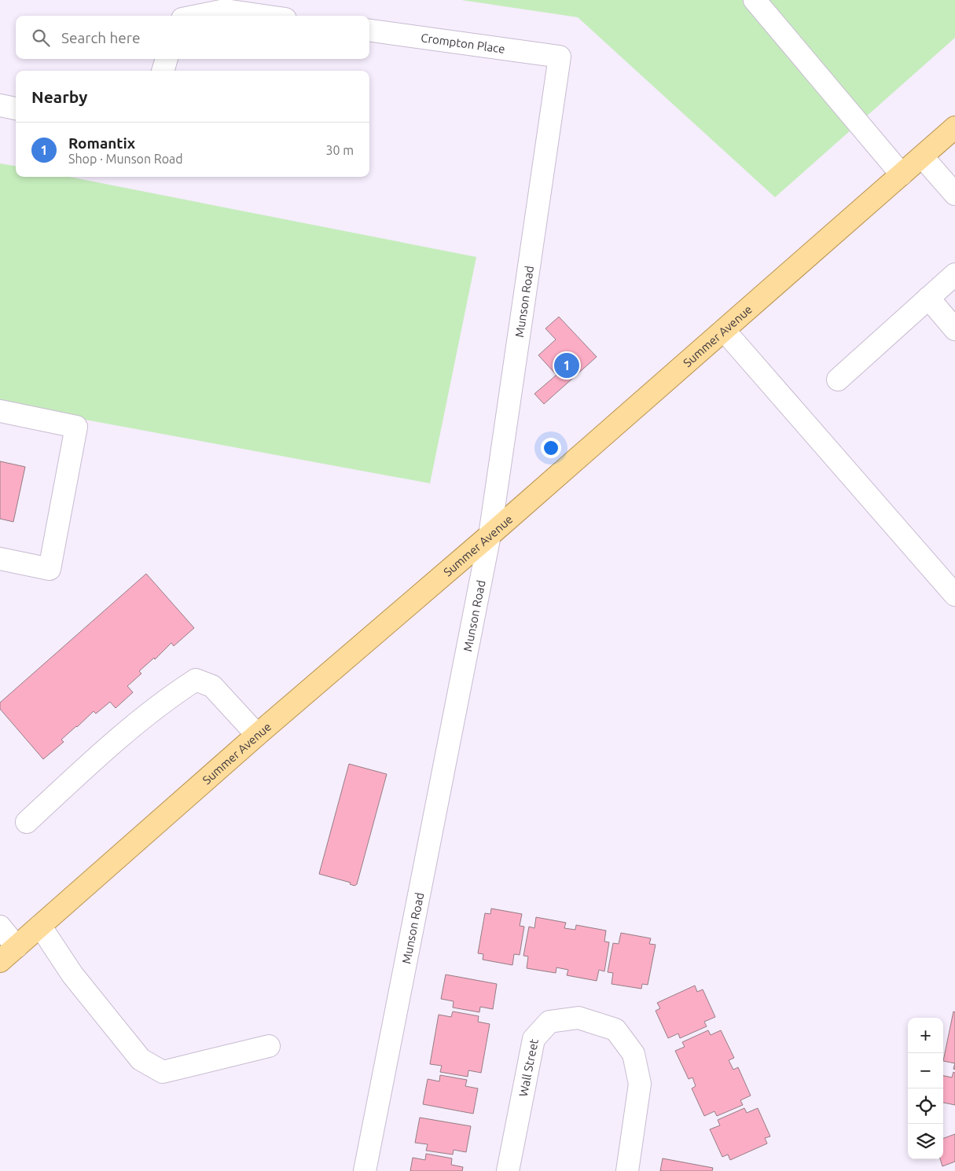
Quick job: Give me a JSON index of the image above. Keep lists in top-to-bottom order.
{
  "streets": {
    "main road": ["Summer Avenue"],
    "street": ["Crompton Place", "Munson Road", "Wall Street"]
  },
  "crossings": [
    ["Crompton Place", "Munson Road"],
    ["Munson Road", "Summer Avenue"]
  ],
  "page": {
    "search": "Search here",
    "heading": "Nearby",
    "list": [
      {
        "mark": "1",
        "name": "Romantix",
        "note": "Shop · Munson Road",
        "value": "30 m"
      }
    ],
    "pins": "1",
    "map_buttons": ["+", "−"]
  }
}
